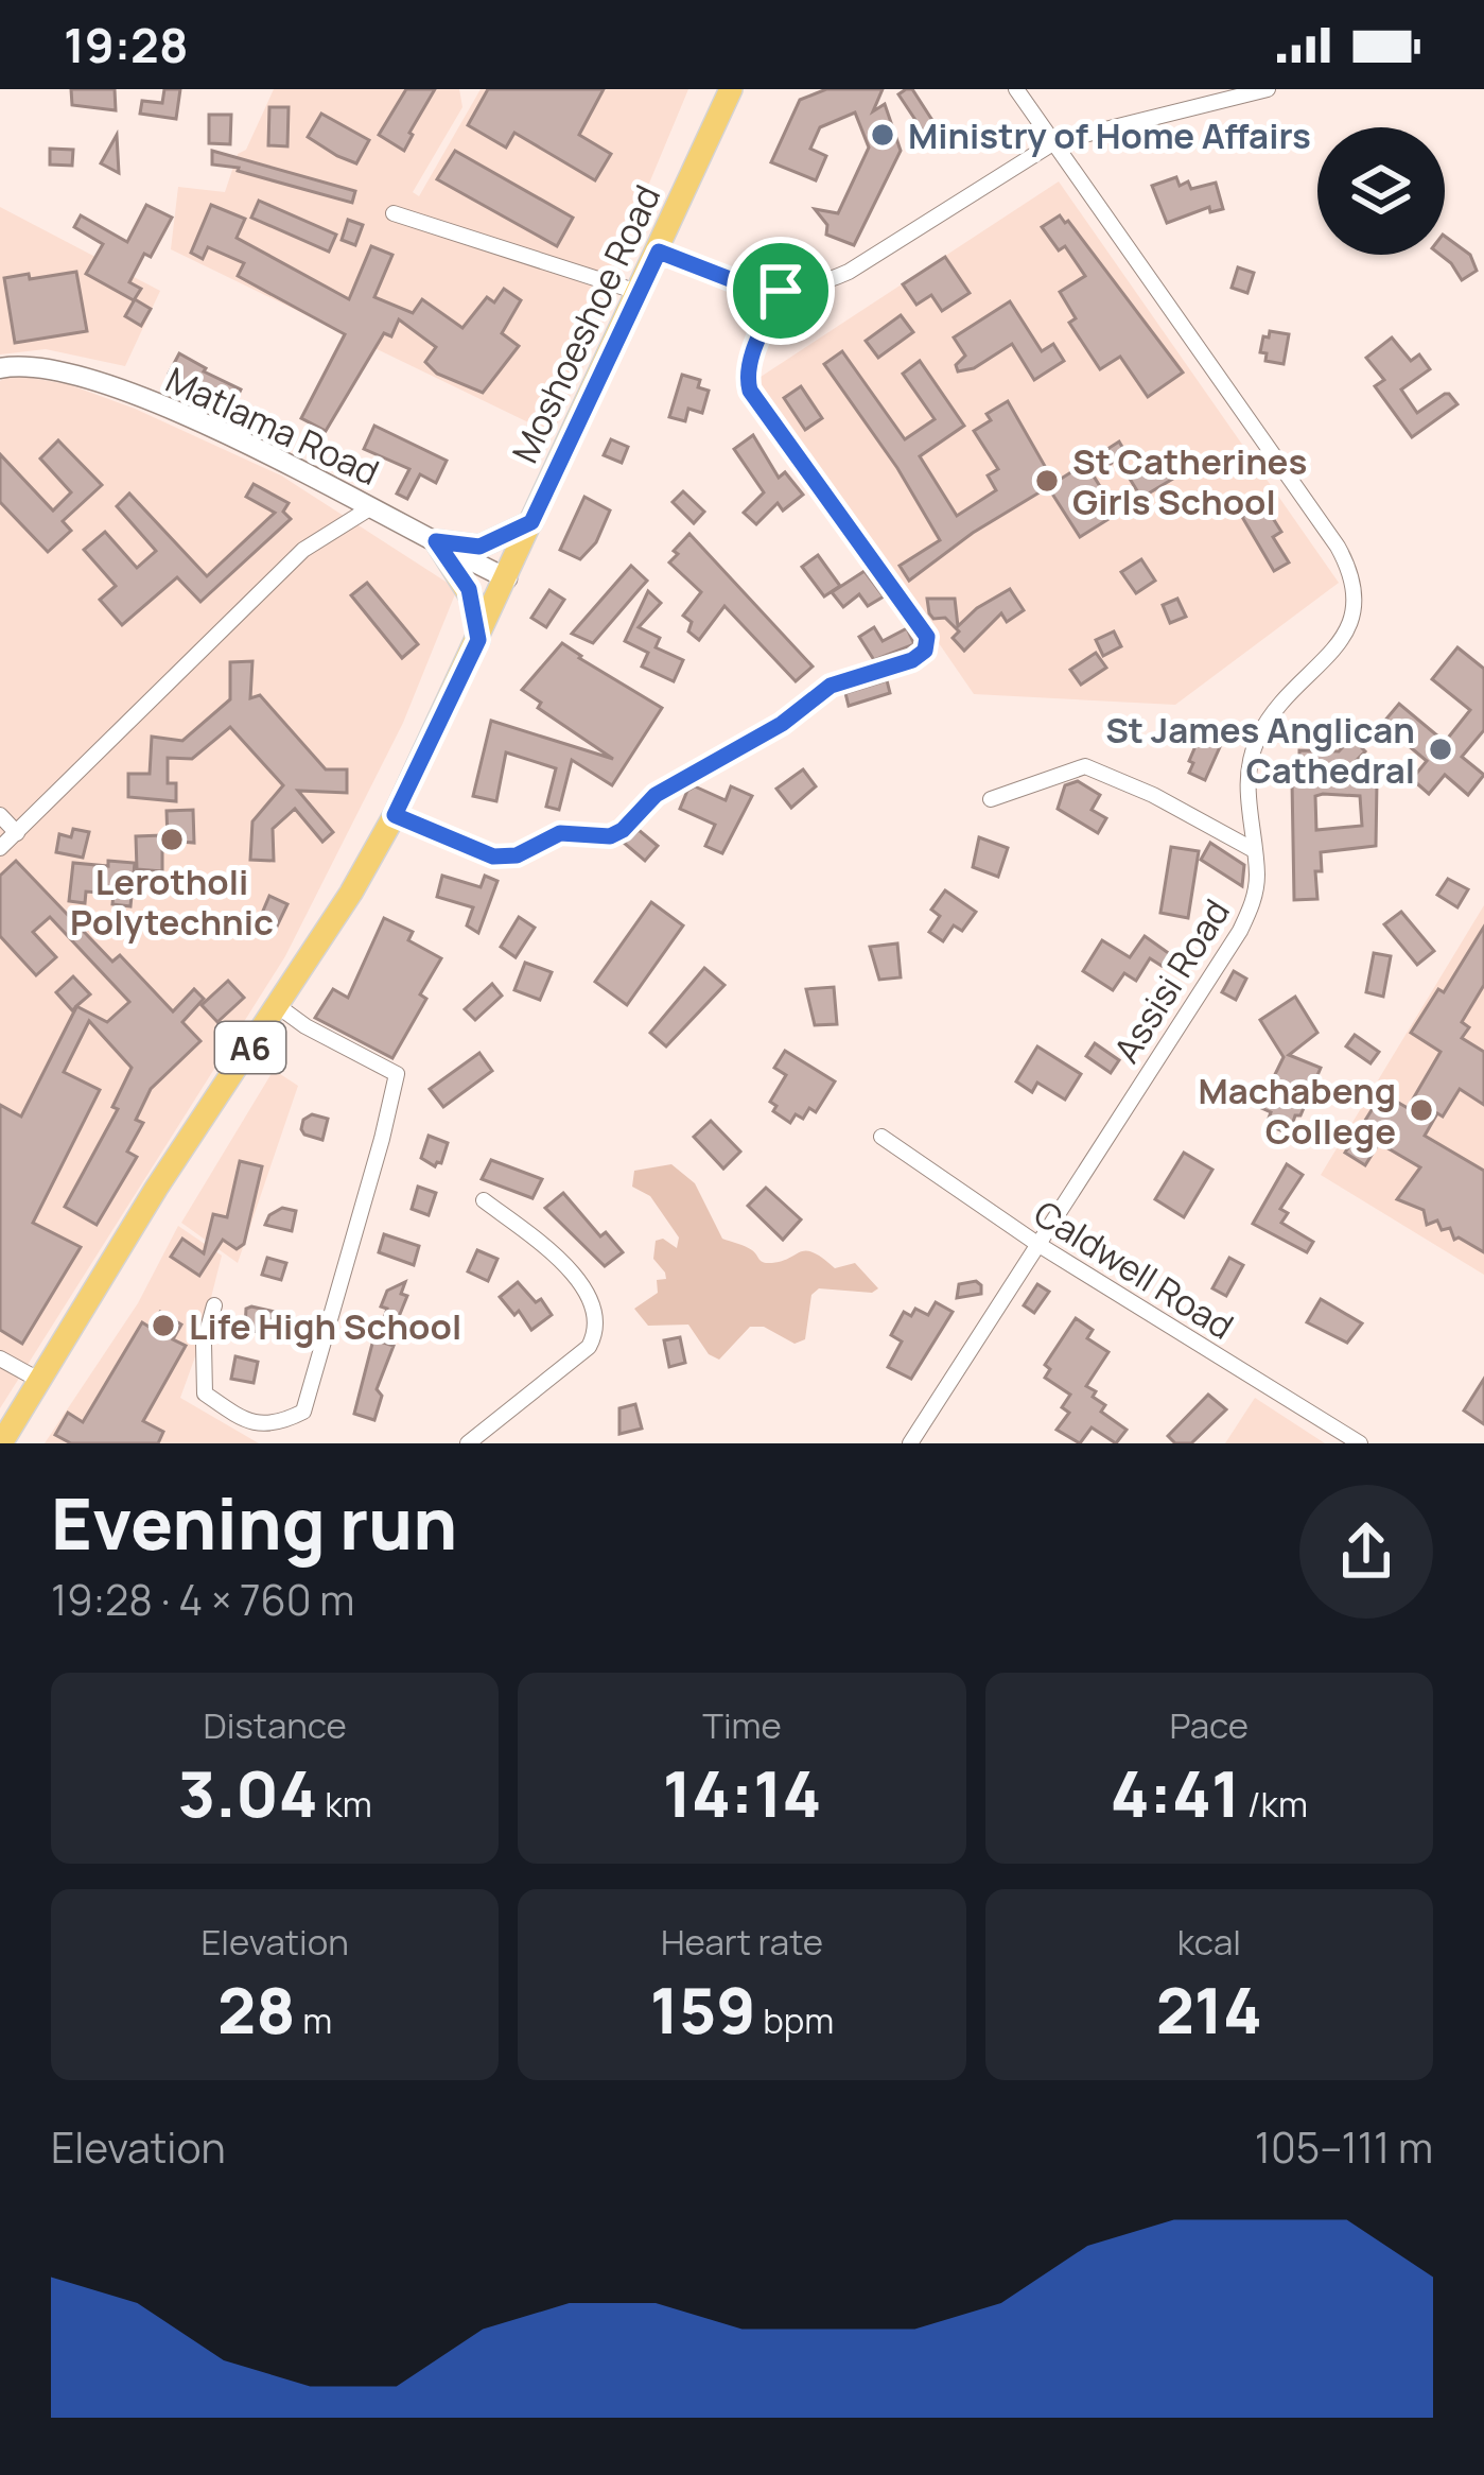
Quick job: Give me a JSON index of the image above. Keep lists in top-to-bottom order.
{
  "streets": {
    "main road": ["Moshoeshoe Road", "A6"],
    "street": ["Matlama Road", "Assisi Road", "Caldwell Road"]
  },
  "crossings": [
    ["Moshoeshoe Road", "Matlama Road"],
    ["Assisi Road", "Caldwell Road"]
  ],
  "places": [
    "Ministry of Home Affairs",
    "St Catherines Girls School",
    "St James Anglican Cathedral",
    "Lerotholi Polytechnic",
    "Machabeng College",
    "Life High School"
  ],
  "page": {
    "status": "19:28",
    "heading": ["Evening run", "19:28 · 4 × 760 m"],
    "stats": [
      ["Distance", "3.04 km"],
      ["Time", "14:14"],
      ["Pace", "4:41 /km"],
      ["Elevation", "28 m"],
      ["Heart rate", "159 bpm"],
      ["kcal", "214"]
    ],
    "chart": ["Elevation", "105–111 m"]
  }
}
